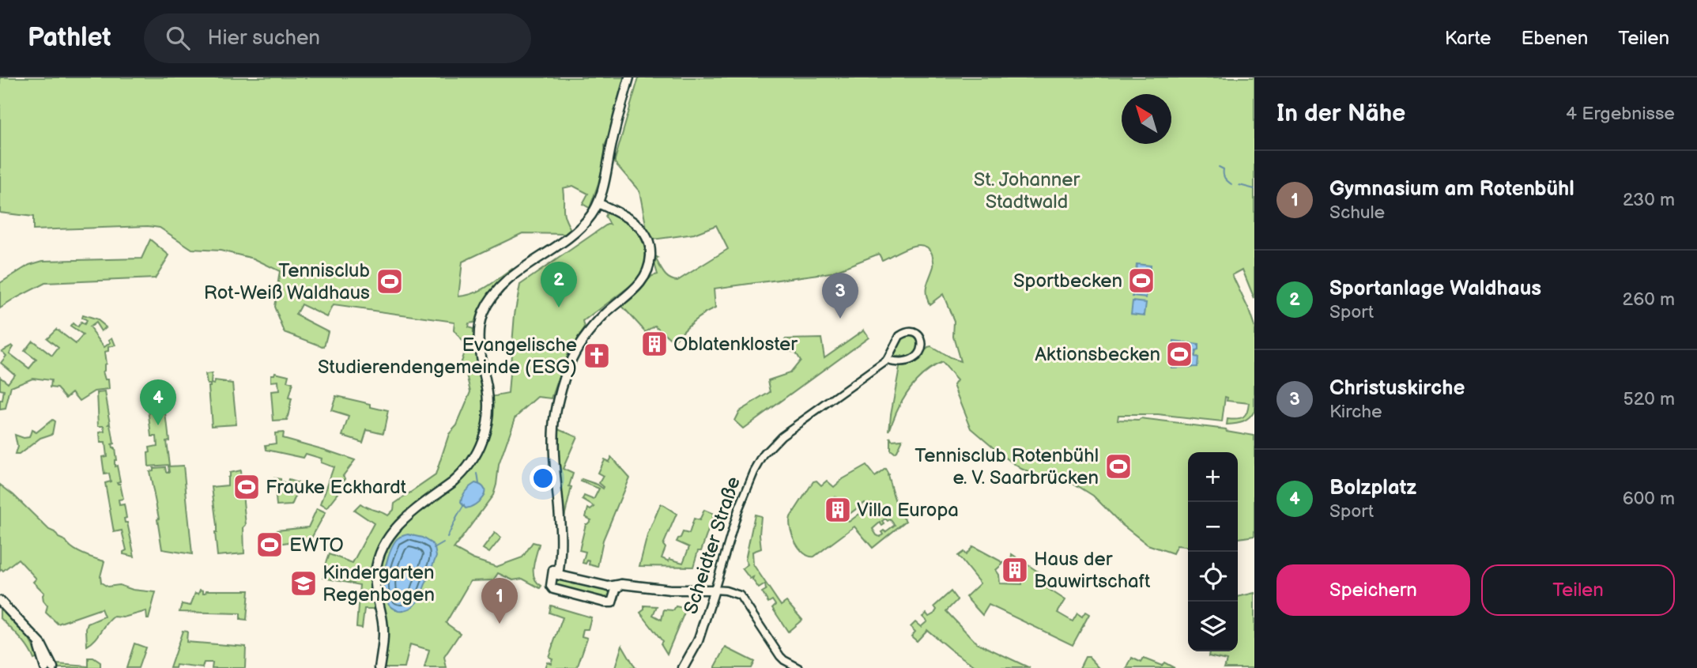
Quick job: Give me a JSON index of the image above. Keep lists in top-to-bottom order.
{
  "streets": {
    "main road": ["Scheidter Straße"]
  },
  "parks": ["St. Johanner Stadtwald"],
  "places": {
    "sports": [
      "Sportbecken",
      "Tennisclub Rot-Weiß Waldhaus",
      "Aktionsbecken",
      "Tennisclub Rotenbühl e. V. Saarbrücken",
      "Frauke Eckhardt",
      "EWTO"
    ],
    "building": ["Oblatenkloster", "Villa Europa", "Haus der Bauwirtschaft"],
    "church": ["Evangelische Studierendengemeinde (ESG)"],
    "school or university": ["Kindergarten Regenbogen"]
  },
  "north": "top left",
  "page": {
    "header": "Pathlet",
    "search": "Hier suchen",
    "nav": ["Karte", "Ebenen", "Teilen"],
    "heading": ["In der Nähe", "4 Ergebnisse"],
    "list": [
      {
        "mark": "1",
        "name": "Gymnasium am Rotenbühl",
        "note": "Schule",
        "value": "230 m"
      },
      {
        "mark": "2",
        "name": "Sportanlage Waldhaus",
        "note": "Sport",
        "value": "260 m"
      },
      {
        "mark": "3",
        "name": "Christuskirche",
        "note": "Kirche",
        "value": "520 m"
      },
      {
        "mark": "4",
        "name": "Bolzplatz",
        "note": "Sport",
        "value": "600 m"
      }
    ],
    "pins": [
      "2",
      "3",
      "4",
      "1"
    ],
    "map_buttons": ["+", "−"],
    "buttons": ["Speichern", "Teilen"]
  }
}
